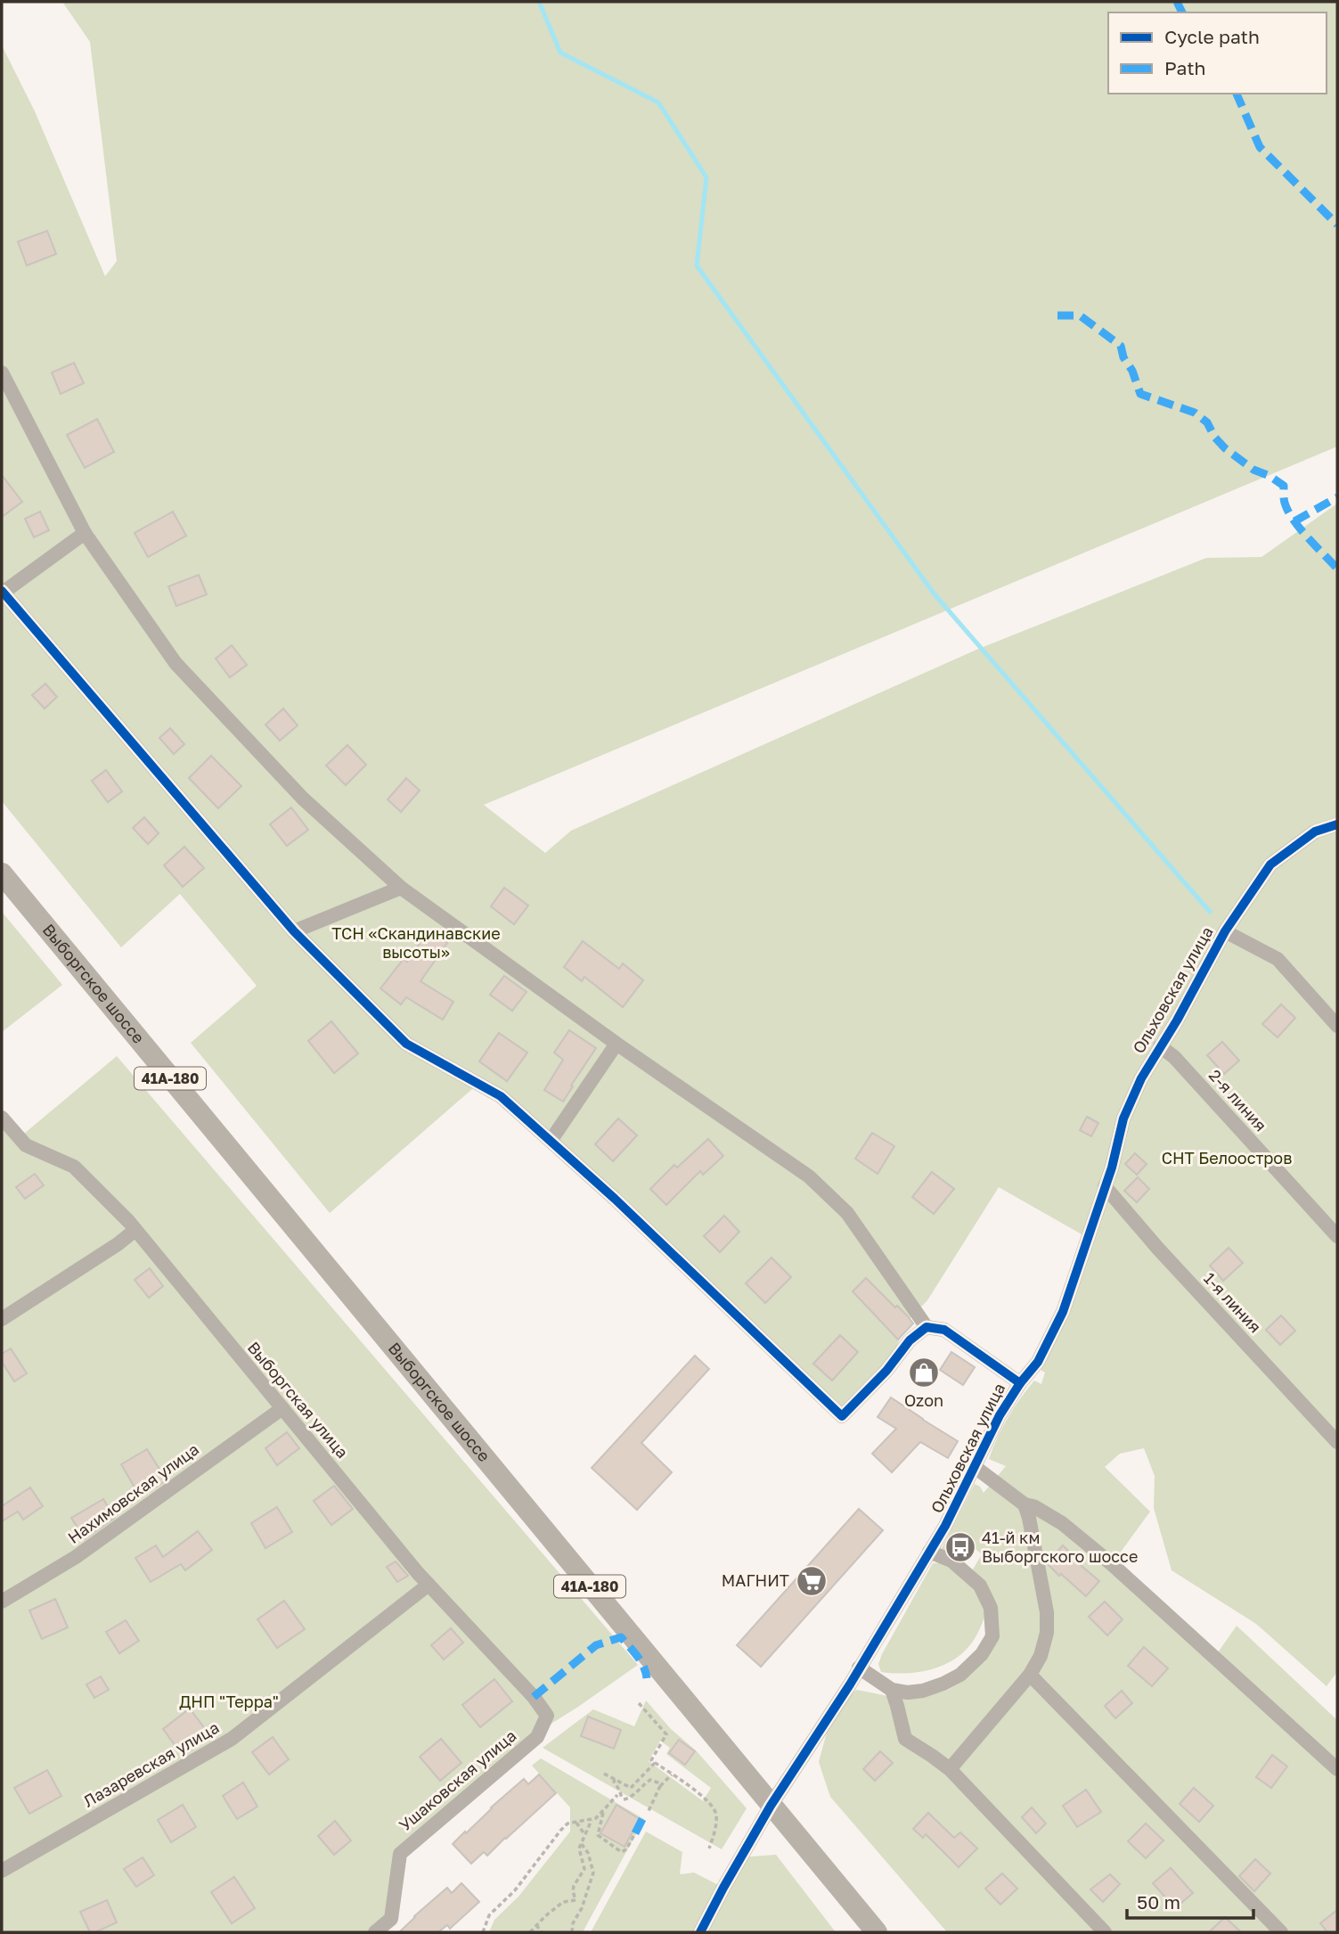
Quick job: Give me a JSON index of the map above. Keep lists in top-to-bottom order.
{
  "streets": {
    "main road": ["Выборгское шоссе", "41А-180"],
    "street": [
      "Ольховская улица",
      "2-я линия",
      "1-я линия",
      "Выборгская улица",
      "Нахимовская улица",
      "Лазаревская улица",
      "Ушаковская улица"
    ]
  },
  "crossings": [
    ["Выборгское шоссе", "Ольховская улица"],
    ["Ольховская улица", "2-я линия"],
    ["Ольховская улица", "1-я линия"],
    ["Выборгская улица", "Нахимовская улица"],
    ["Выборгская улица", "Лазаревская улица"],
    ["Выборгская улица", "Ушаковская улица"]
  ],
  "parks": ["ТСН «Скандинавские высоты»", "СНТ Белоостров", "ДНП \"Терра\""],
  "places": {
    "shop": ["Ozon"],
    "bus stop": ["41-й км Выборгского шоссе"],
    "supermarket": ["МАГНИТ"]
  },
  "legend": ["Cycle path", "Path"],
  "scale_bar": "50 m"
}
